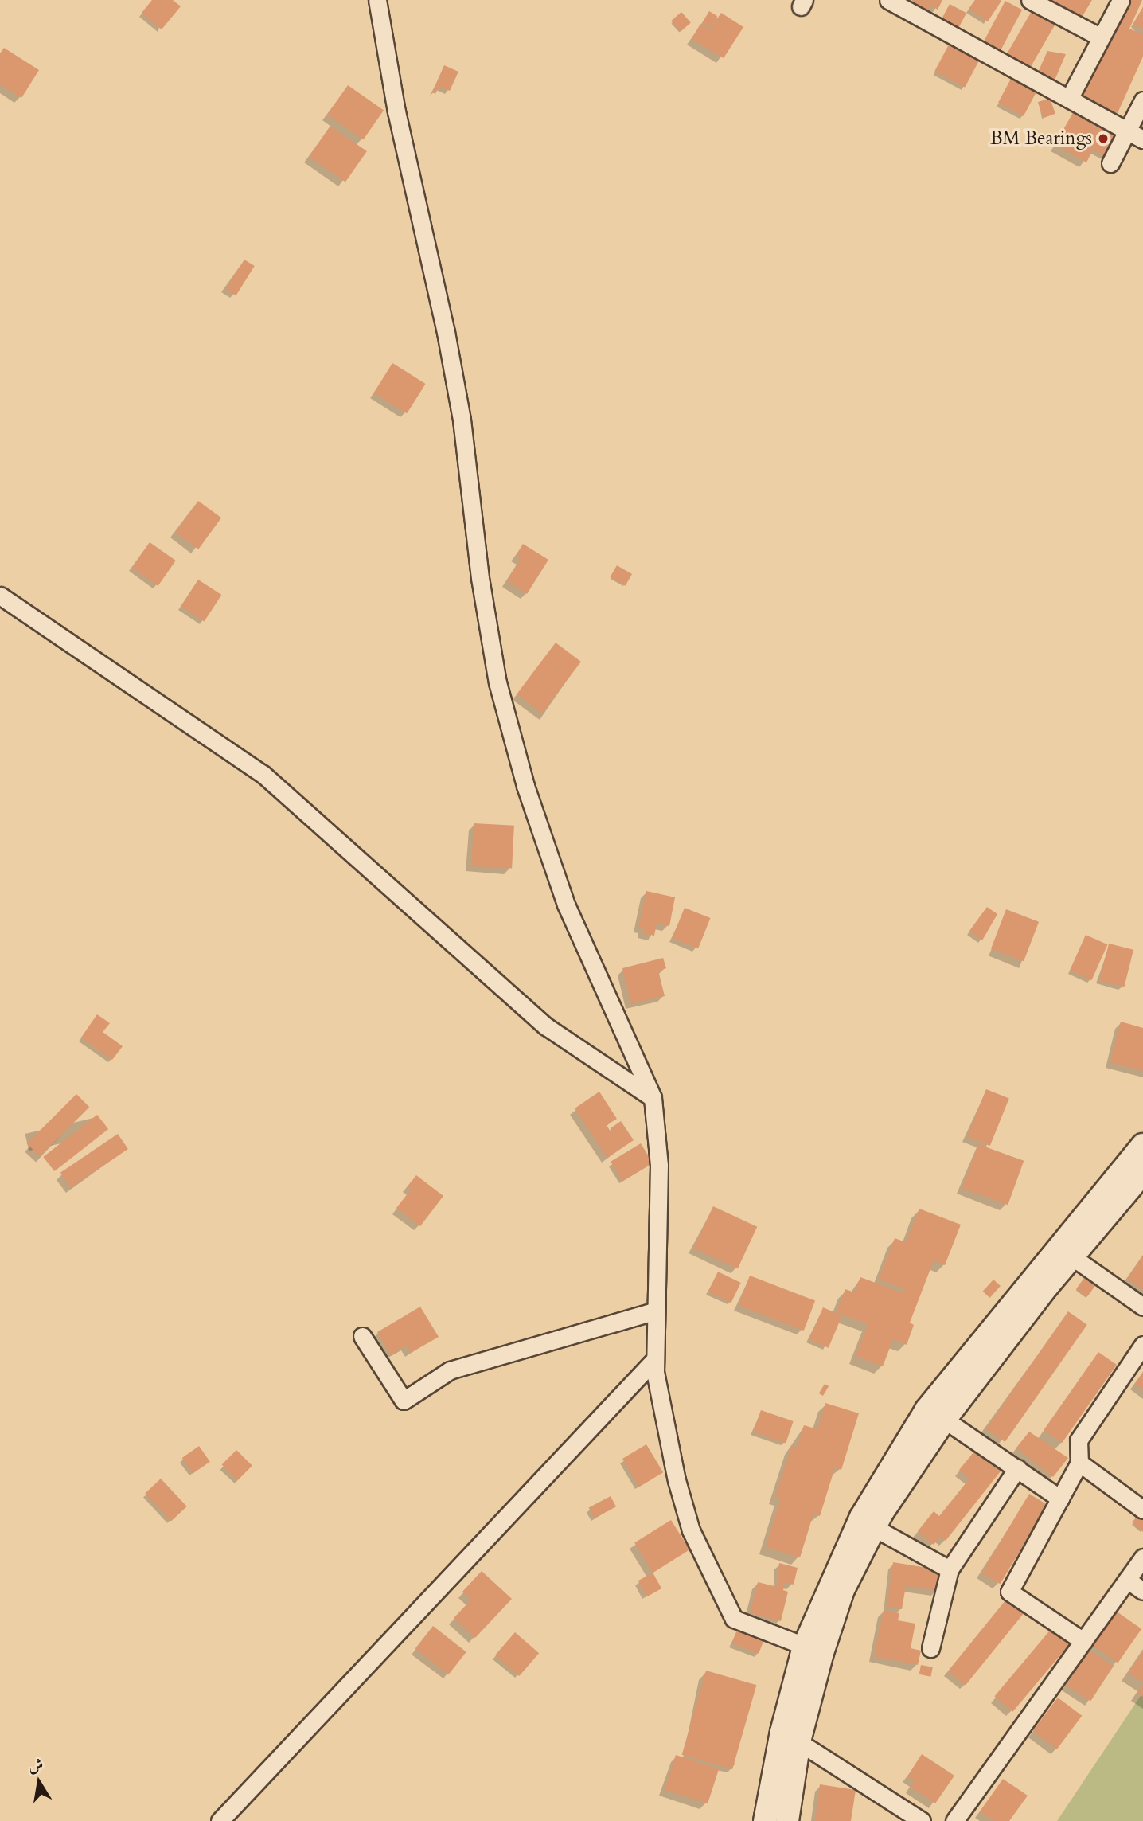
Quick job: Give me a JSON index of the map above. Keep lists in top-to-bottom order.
{
  "places": ["BM Bearings"],
  "north": "top"
}
